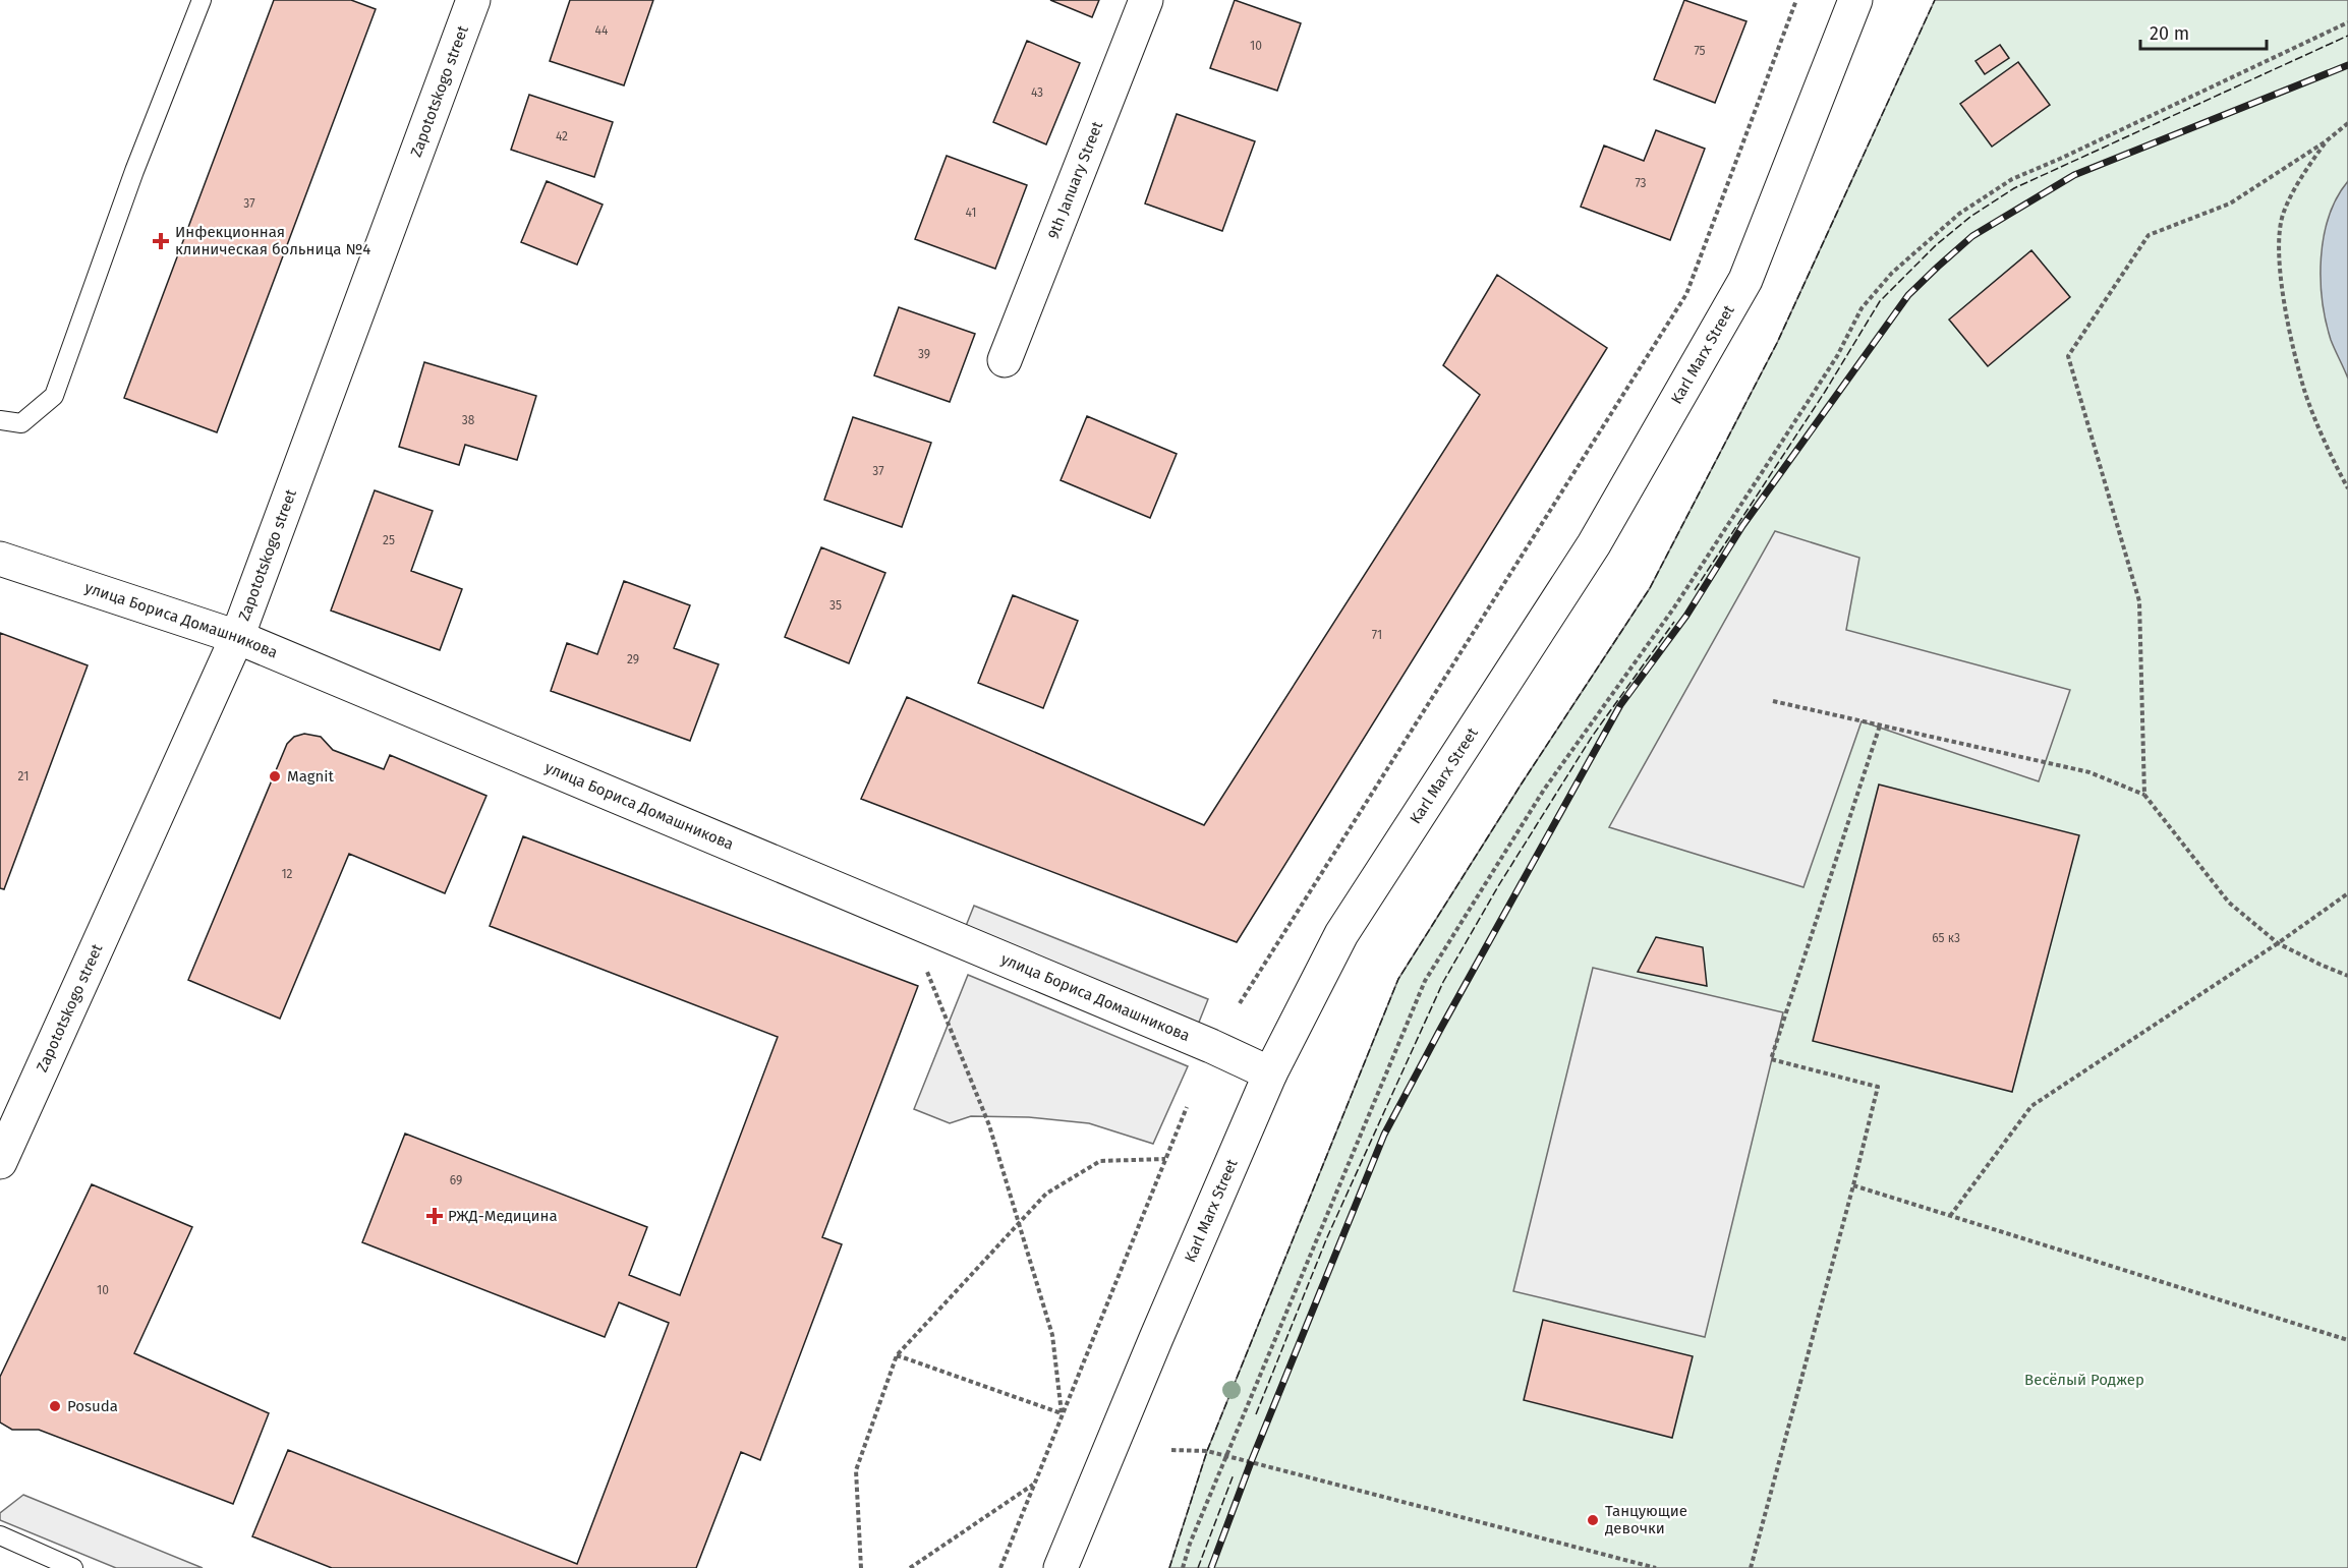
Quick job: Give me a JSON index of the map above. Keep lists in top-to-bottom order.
{
  "streets": {
    "street": [
      "Zapototskogo street",
      "9th January Street",
      "Karl Marx Street",
      "улица Бориса Домашникова"
    ]
  },
  "crossings": [
    ["Zapototskogo street", "улица Бориса Домашникова"],
    ["Karl Marx Street", "улица Бориса Домашникова"]
  ],
  "parks": ["Весёлый Роджер"],
  "places": {
    "health": ["Инфекционная клиническая больница №4", "РЖД-Медицина"],
    "other": ["Magnit", "Posuda", "Танцующие девочки"]
  },
  "house_numbers": [
    "44",
    "10",
    "75",
    "43",
    "42",
    "73",
    "37",
    "41",
    "39",
    "38",
    "37",
    "25",
    "35",
    "71",
    "29",
    "21",
    "12",
    "65 к3",
    "69",
    "10"
  ],
  "scale_bar": "20 m"
}
